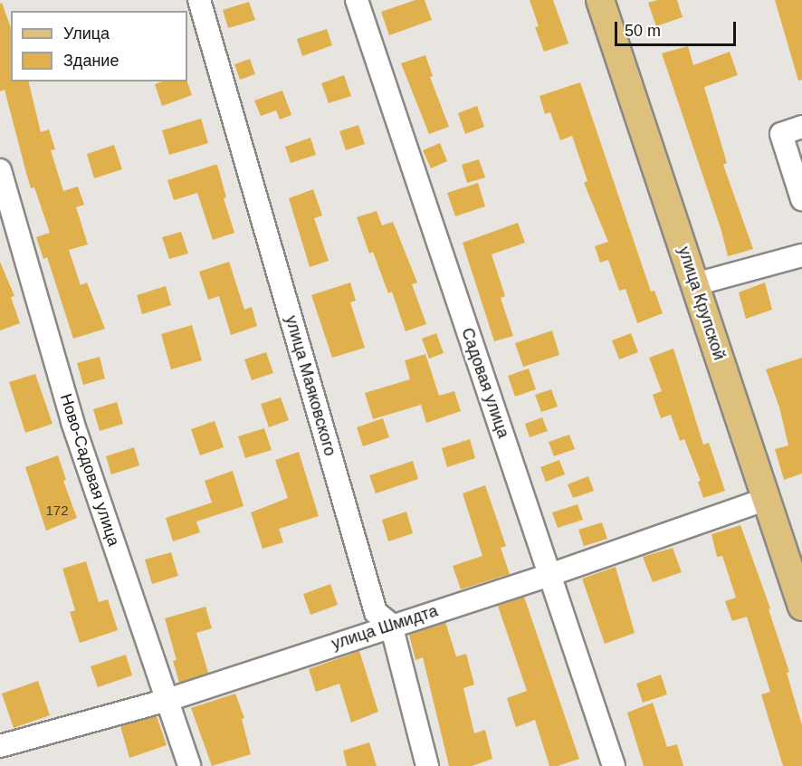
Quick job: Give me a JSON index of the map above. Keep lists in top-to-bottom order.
{
  "streets": {
    "main road": ["улица Крупской"],
    "street": [
      "Садовая улица",
      "улица Маяковского",
      "Ново-Садовая улица",
      "улица Шмидта"
    ]
  },
  "crossings": [
    ["улица Крупской", "улица Шмидта"],
    ["Садовая улица", "улица Шмидта"],
    ["улица Маяковского", "улица Шмидта"],
    ["Ново-Садовая улица", "улица Шмидта"]
  ],
  "house_numbers": ["172"],
  "legend": ["Улица", "Здание"],
  "scale_bar": "50 m"
}
